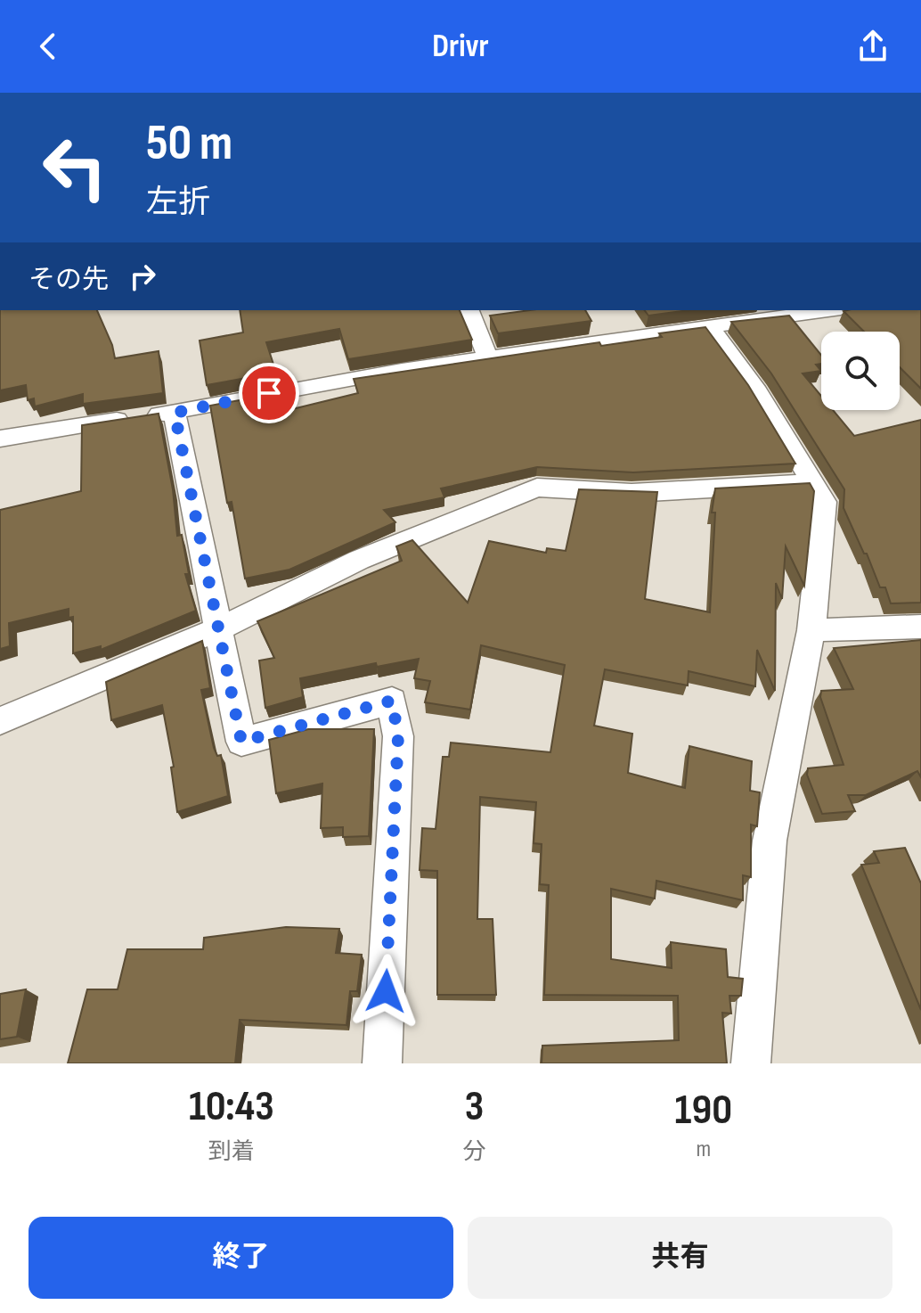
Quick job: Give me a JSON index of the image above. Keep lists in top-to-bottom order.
{
  "page": {
    "header": "Drivr",
    "turn": ["50 m", "左折"],
    "then": "その先",
    "eta": [
      "10:43",
      "到着",
      "3",
      "分",
      "190",
      "m"
    ],
    "buttons": ["終了", "共有"]
  }
}
